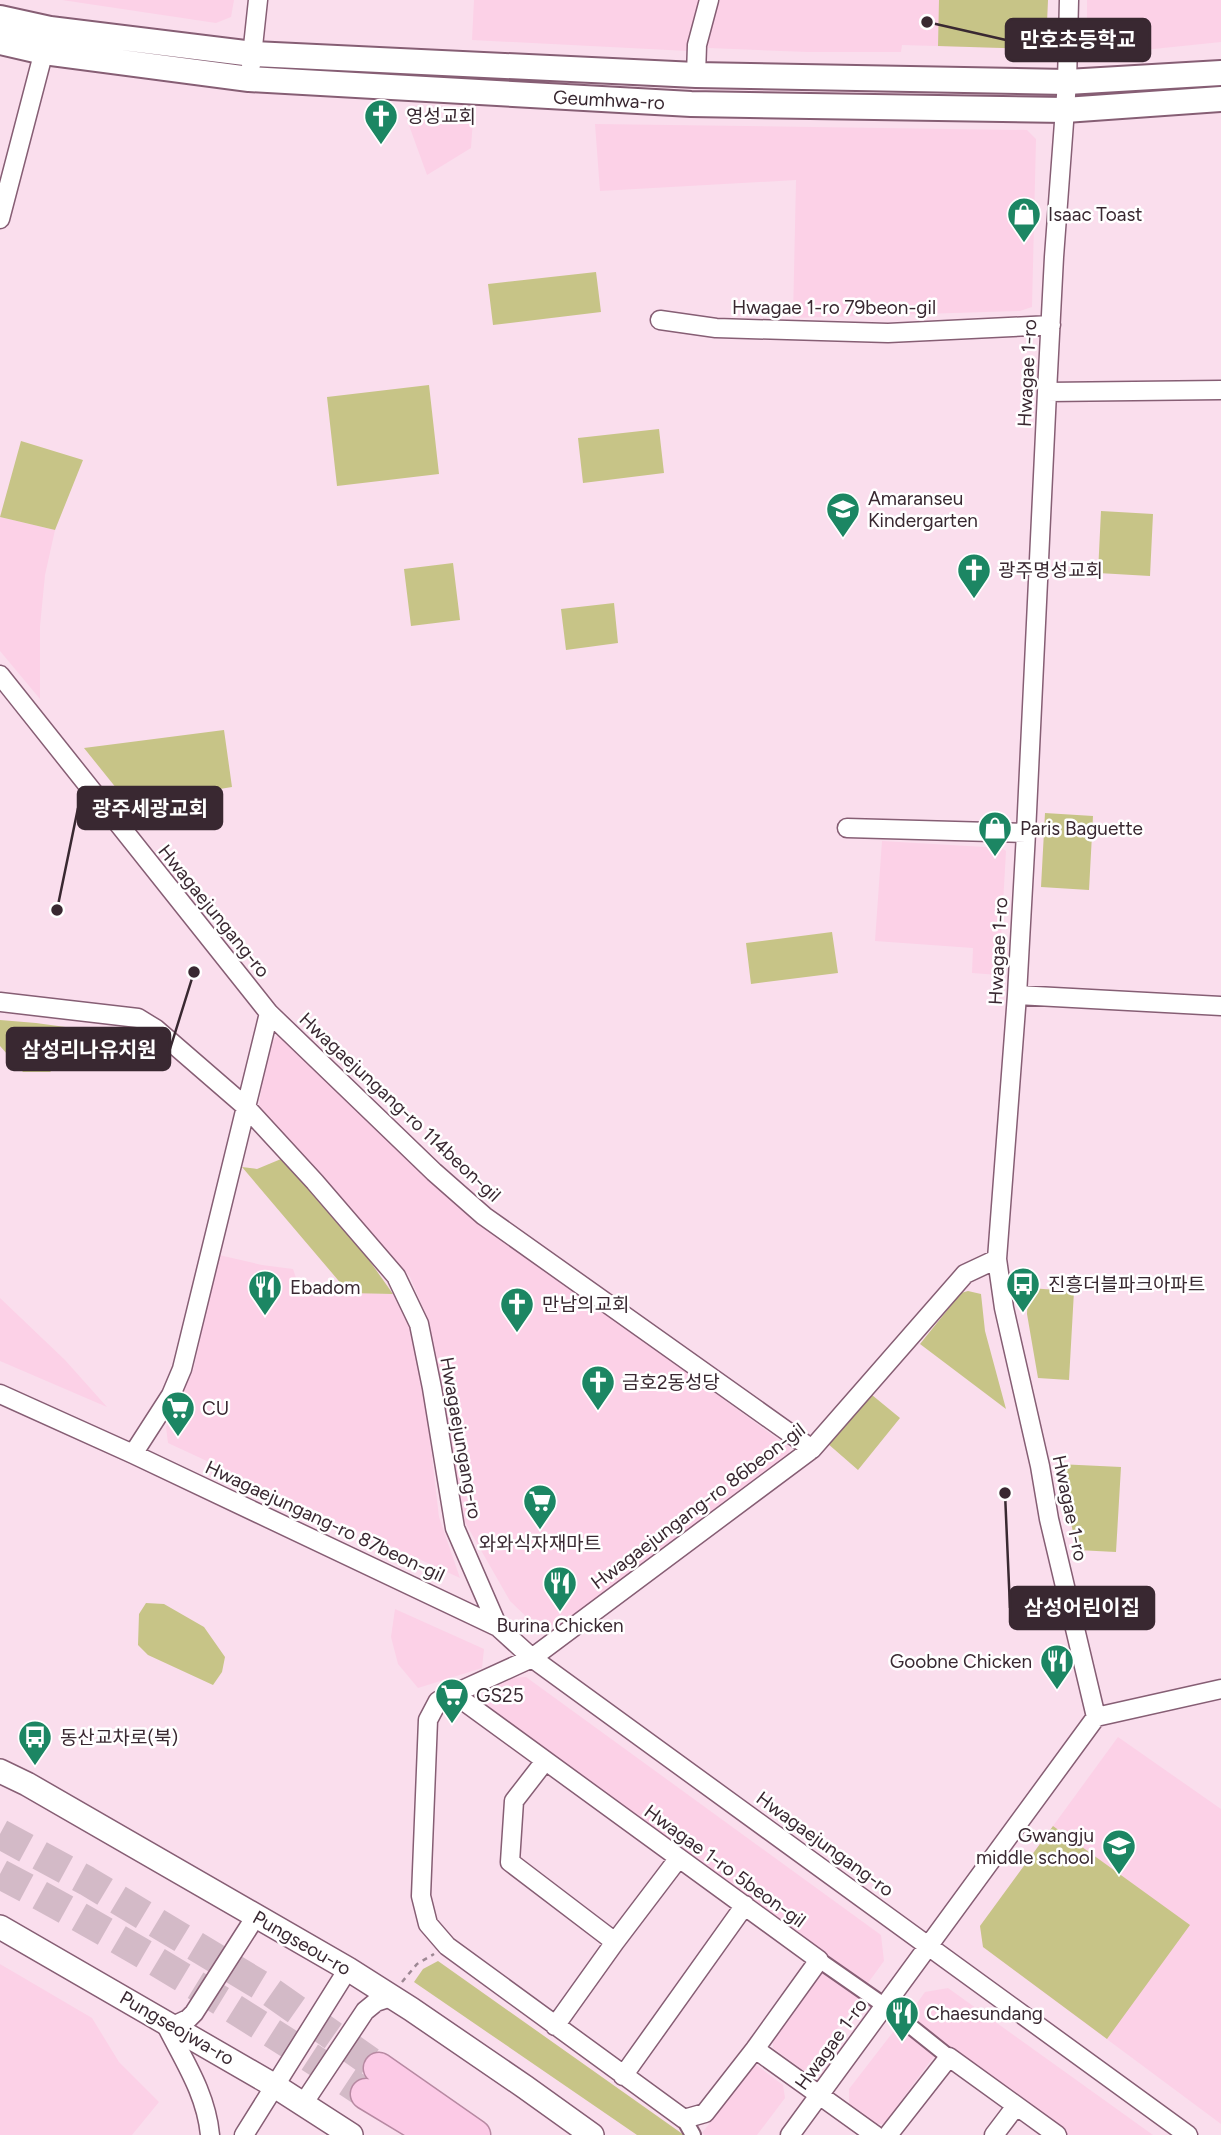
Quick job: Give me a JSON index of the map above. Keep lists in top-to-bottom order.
{
  "streets": {
    "main road": ["Geumhwa-ro"],
    "street": [
      "Hwagae 1-ro 79beon-gil",
      "Hwagae 1-ro",
      "Hwagaejungang-ro",
      "Hwagaejungang-ro 114beon-gil",
      "Hwagaejungang-ro 86beon-gil",
      "Hwagaejungang-ro 87beon-gil",
      "Hwagae 1-ro 5beon-gil",
      "Pungseou-ro",
      "Pungseojwa-ro"
    ]
  },
  "crossings": [
    ["Geumhwa-ro", "Hwagae 1-ro"],
    ["Hwagae 1-ro 79beon-gil", "Hwagae 1-ro"],
    ["Hwagae 1-ro", "Hwagaejungang-ro"],
    ["Hwagae 1-ro", "Hwagaejungang-ro 86beon-gil"],
    ["Hwagaejungang-ro", "Hwagaejungang-ro 114beon-gil"],
    ["Hwagaejungang-ro", "Hwagaejungang-ro 86beon-gil"],
    ["Hwagaejungang-ro", "Hwagaejungang-ro 87beon-gil"],
    ["Hwagaejungang-ro 114beon-gil", "Hwagaejungang-ro 86beon-gil"],
    ["Hwagaejungang-ro 86beon-gil", "Hwagae 1-ro 5beon-gil"]
  ],
  "places": {
    "other": [
      "만호초등학교",
      "광주세광교회",
      "삼성리나유치원",
      "삼성어린이집"
    ],
    "church": [
      "영성교회",
      "광주명성교회",
      "만남의교회",
      "금호2동성당"
    ],
    "shop": ["Isaac Toast", "Paris Baguette"],
    "school or university": ["Amaranseu Kindergarten", "Gwangju middle school"],
    "bus stop": ["진흥더블파크아파트", "동산교차로(북)"],
    "restaurant": [
      "Ebadom",
      "Burina Chicken",
      "Goobne Chicken",
      "Chaesundang"
    ],
    "supermarket": ["CU", "와와식자재마트", "GS25"]
  }
}
